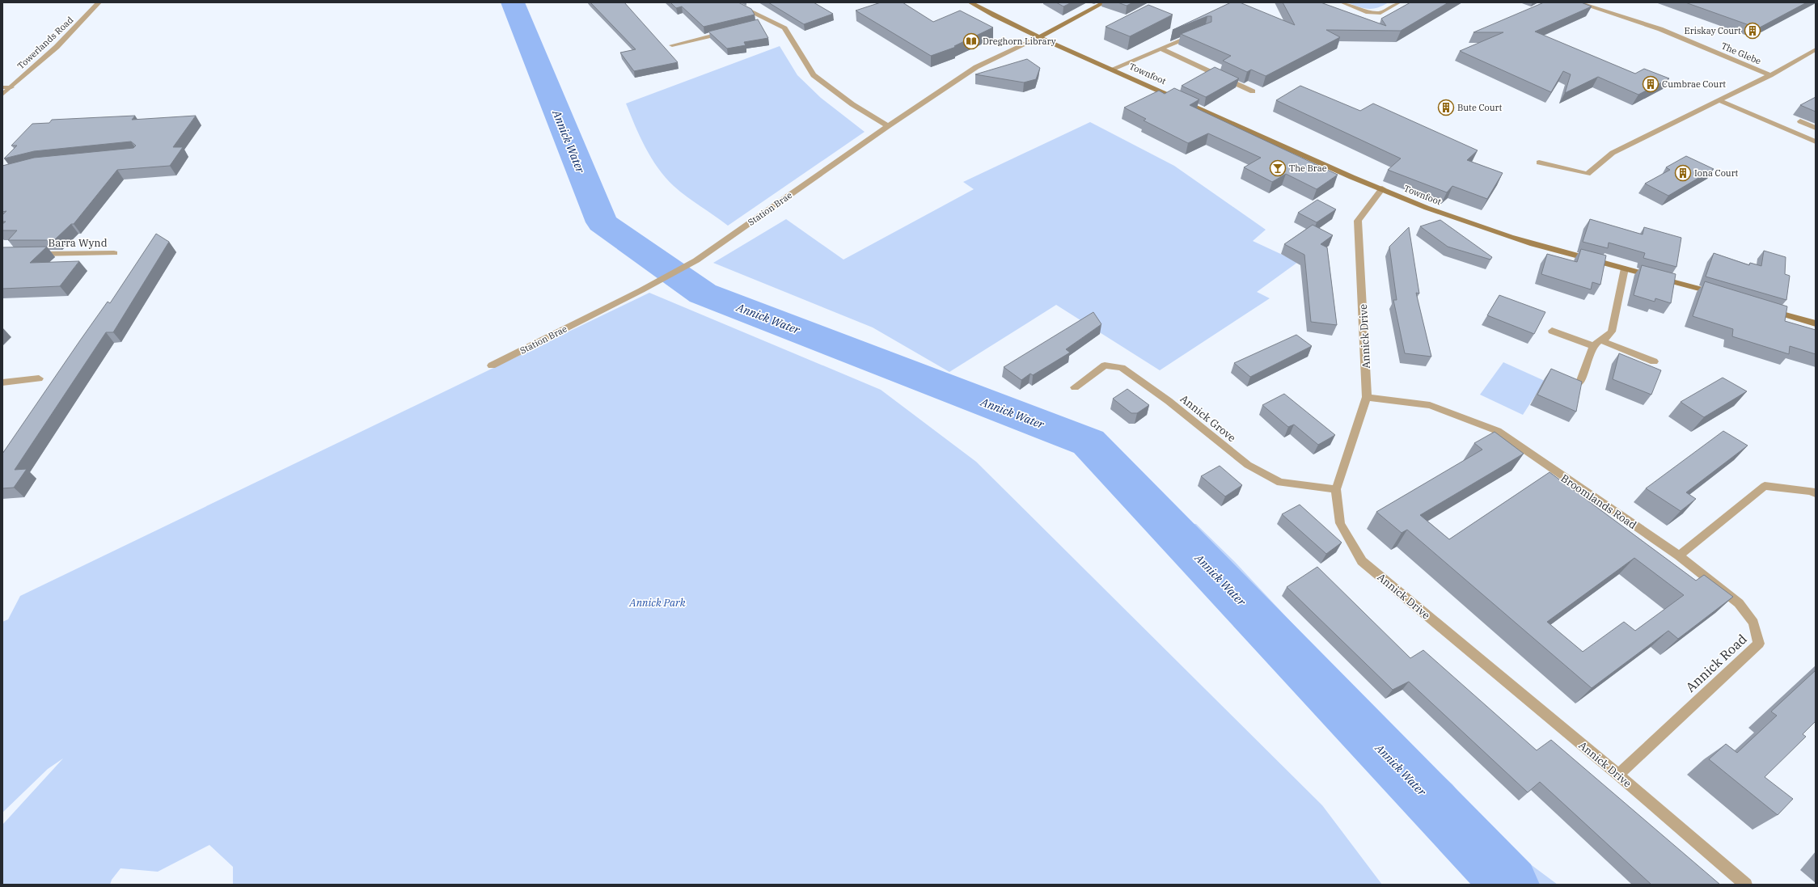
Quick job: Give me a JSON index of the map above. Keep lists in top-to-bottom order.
{
  "streets": {
    "main road": ["Townfoot"],
    "street": [
      "Towerlands Road",
      "The Glebe",
      "Station Brae",
      "Barra Wynd",
      "Annick Drive",
      "Annick Grove",
      "Broomlands Road",
      "Annick Road"
    ]
  },
  "crossings": [
    ["Townfoot", "Station Brae"],
    ["Townfoot", "Annick Drive"],
    ["Annick Drive", "Annick Grove"],
    ["Annick Drive", "Broomlands Road"],
    ["Annick Drive", "Annick Road"],
    ["Broomlands Road", "Annick Road"]
  ],
  "water": ["Annick Water"],
  "parks": ["Annick Park"],
  "places": {
    "building": [
      "Eriskay Court",
      "Cumbrae Court",
      "Bute Court",
      "Iona Court"
    ],
    "library": ["Dreghorn Library"],
    "bar": ["The Brae"]
  }
}
